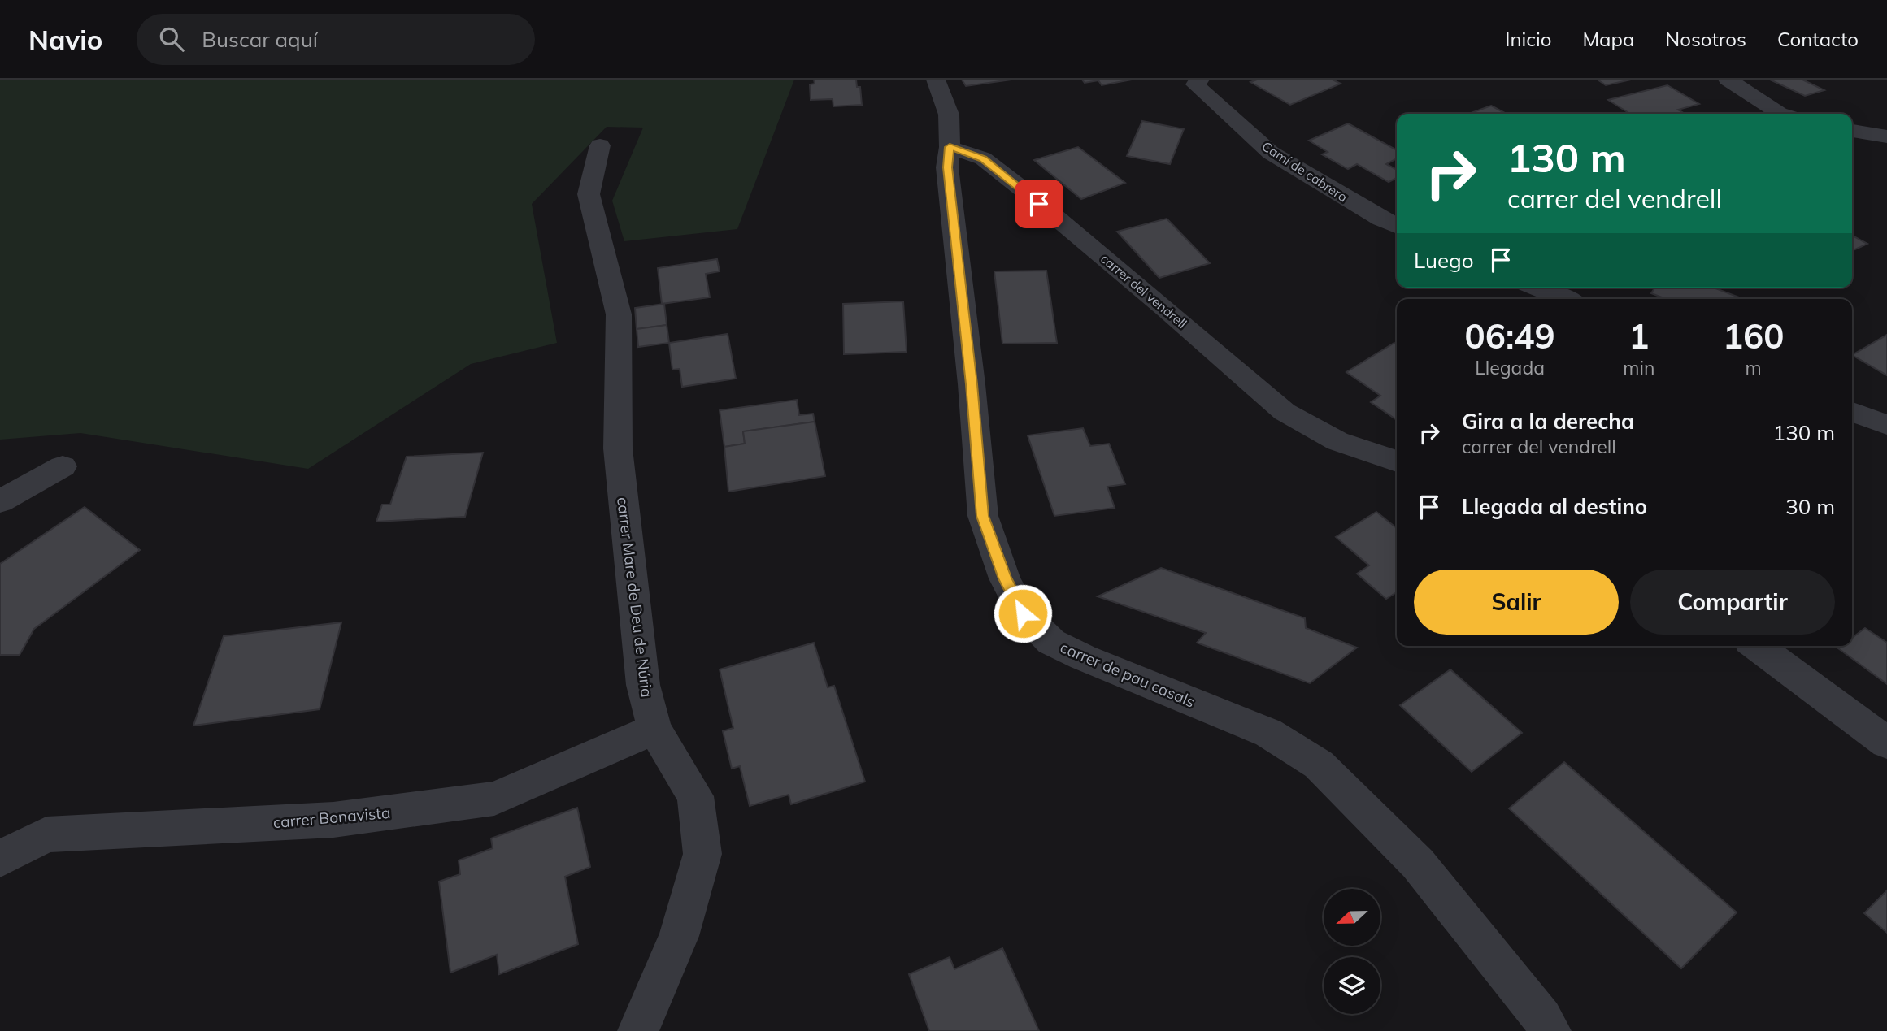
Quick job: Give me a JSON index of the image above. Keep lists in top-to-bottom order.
{
  "streets": {
    "street": [
      "Camí de cabrera",
      "carrer del vendrell",
      "carrer Mare de Deu de Núria",
      "carrer de pau casals",
      "carrer Bonavista"
    ]
  },
  "crossings": [
    ["carrer del vendrell", "carrer de pau casals"],
    ["carrer Mare de Deu de Núria", "carrer Bonavista"]
  ],
  "north": "left",
  "page": {
    "header": "Navio",
    "search": "Buscar aquí",
    "nav": [
      "Inicio",
      "Mapa",
      "Nosotros",
      "Contacto"
    ],
    "turn": ["130 m", "carrer del vendrell"],
    "then": "Luego",
    "eta": [
      "06:49",
      "Llegada",
      "1",
      "min",
      "160",
      "m"
    ],
    "list": [
      {
        "name": "Gira a la derecha",
        "note": "carrer del vendrell",
        "value": "130 m"
      },
      {
        "name": "Llegada al destino",
        "value": "30 m"
      }
    ],
    "buttons": ["Salir", "Compartir"]
  }
}
